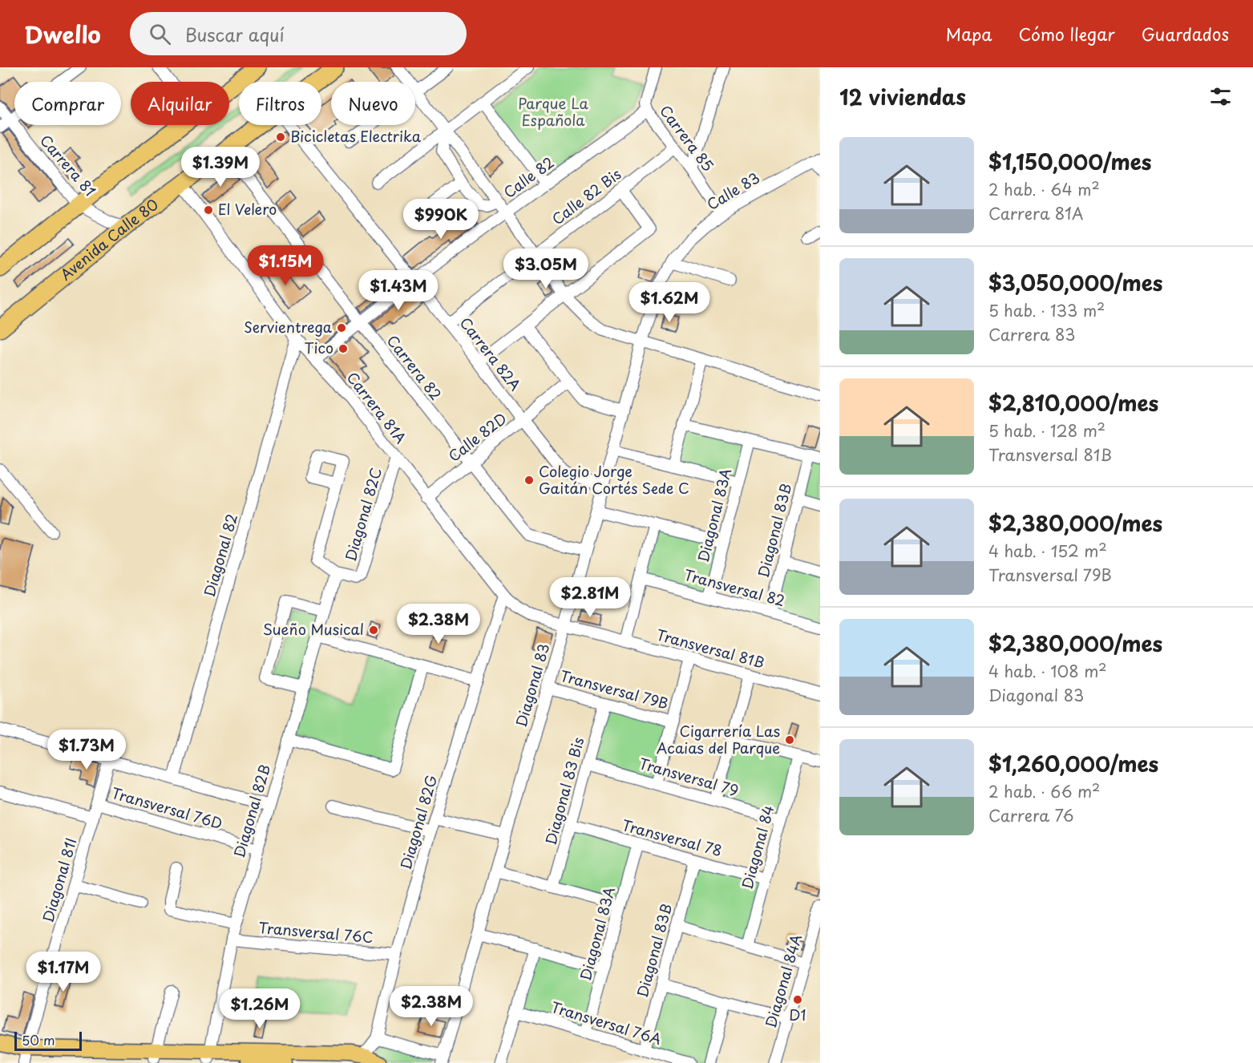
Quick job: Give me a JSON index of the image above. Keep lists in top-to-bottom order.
{
  "streets": {
    "highway": ["Avenida Calle 80"],
    "street": [
      "Carrera 85",
      "Carrera 81",
      "Calle 82",
      "Calle 83",
      "Calle 82 Bis",
      "Carrera 82A",
      "Carrera 82",
      "Carrera 81A",
      "Calle 82D",
      "Diagonal 82C",
      "Diagonal 83A",
      "Diagonal 83B",
      "Diagonal 82",
      "Transversal 82",
      "Transversal 81B",
      "Diagonal 83",
      "Transversal 79B",
      "Transversal 79",
      "Diagonal 83 Bis",
      "Transversal 76D",
      "Diagonal 82B",
      "Diagonal 82G",
      "Transversal 78",
      "Diagonal 84",
      "Diagonal 81I",
      "Transversal 76C",
      "Diagonal 84A",
      "Transversal 76A"
    ]
  },
  "crossings": [
    ["Carrera 85", "Calle 82"],
    ["Carrera 85", "Calle 83"],
    ["Carrera 85", "Calle 82 Bis"],
    ["Carrera 81", "Avenida Calle 80"],
    ["Calle 82", "Carrera 82A"],
    ["Calle 82", "Carrera 82"],
    ["Calle 82", "Carrera 81A"],
    ["Calle 83", "Diagonal 83"],
    ["Calle 82 Bis", "Carrera 82A"],
    ["Avenida Calle 80", "Carrera 82"],
    ["Avenida Calle 80", "Carrera 81A"],
    ["Carrera 82A", "Calle 82D"],
    ["Carrera 82A", "Diagonal 83"],
    ["Carrera 82", "Calle 82D"],
    ["Carrera 82", "Diagonal 83"],
    ["Carrera 81A", "Calle 82D"],
    ["Carrera 81A", "Diagonal 82C"],
    ["Carrera 81A", "Diagonal 82"],
    ["Carrera 81A", "Transversal 81B"],
    ["Carrera 81A", "Diagonal 83"],
    ["Carrera 81A", "Diagonal 82G"],
    ["Diagonal 82C", "Diagonal 82B"],
    ["Diagonal 83A", "Transversal 82"],
    ["Diagonal 83A", "Transversal 78"],
    ["Diagonal 83A", "Transversal 76A"],
    ["Diagonal 83B", "Transversal 82"],
    ["Diagonal 83B", "Transversal 78"],
    ["Diagonal 83B", "Transversal 76A"],
    ["Transversal 81B", "Diagonal 83"],
    ["Diagonal 83", "Transversal 79B"],
    ["Transversal 79B", "Diagonal 83 Bis"],
    ["Transversal 79", "Diagonal 83 Bis"],
    ["Transversal 79", "Diagonal 84"],
    ["Diagonal 83 Bis", "Transversal 78"],
    ["Transversal 76D", "Diagonal 82B"],
    ["Transversal 76D", "Diagonal 81I"],
    ["Diagonal 82B", "Transversal 76C"],
    ["Diagonal 82G", "Transversal 76C"],
    ["Transversal 78", "Diagonal 84"]
  ],
  "parks": ["Parque La Española"],
  "places": [
    "Bicicletas Electrika",
    "El Velero",
    "Servientrega",
    "Tico",
    "Colegio Jorge Gaitán Cortés Sede C",
    "Sueño Musical",
    "Cigarrería Las Acaias del Parque",
    "D1"
  ],
  "scale_bar": "50 m",
  "page": {
    "header": "Dwello",
    "search": "Buscar aquí",
    "nav": ["Mapa", "Cómo llegar", "Guardados"],
    "heading": "12 viviendas",
    "chip": [
      "Comprar",
      "Alquilar",
      "Filtros",
      "Nuevo"
    ],
    "list": [
      {
        "name": "$1,150,000/mes",
        "note": "2 hab. · 64 m² · Carrera 81A"
      },
      {
        "name": "$3,050,000/mes",
        "note": "5 hab. · 133 m² · Carrera 83"
      },
      {
        "name": "$2,810,000/mes",
        "note": "5 hab. · 128 m² · Transversal 81B"
      },
      {
        "name": "$2,380,000/mes",
        "note": "4 hab. · 152 m² · Transversal 79B"
      },
      {
        "name": "$2,380,000/mes",
        "note": "4 hab. · 108 m² · Diagonal 83"
      },
      {
        "name": "$1,260,000/mes",
        "note": "2 hab. · 66 m² · Carrera 76"
      }
    ],
    "price": [
      "$1.39M",
      "$990K",
      "$1.15M",
      "$3.05M",
      "$1.43M",
      "$1.62M",
      "$2.81M",
      "$2.38M",
      "$1.73M",
      "$1.17M",
      "$2.38M",
      "$1.26M"
    ],
    "scale": "50 m"
  }
}
